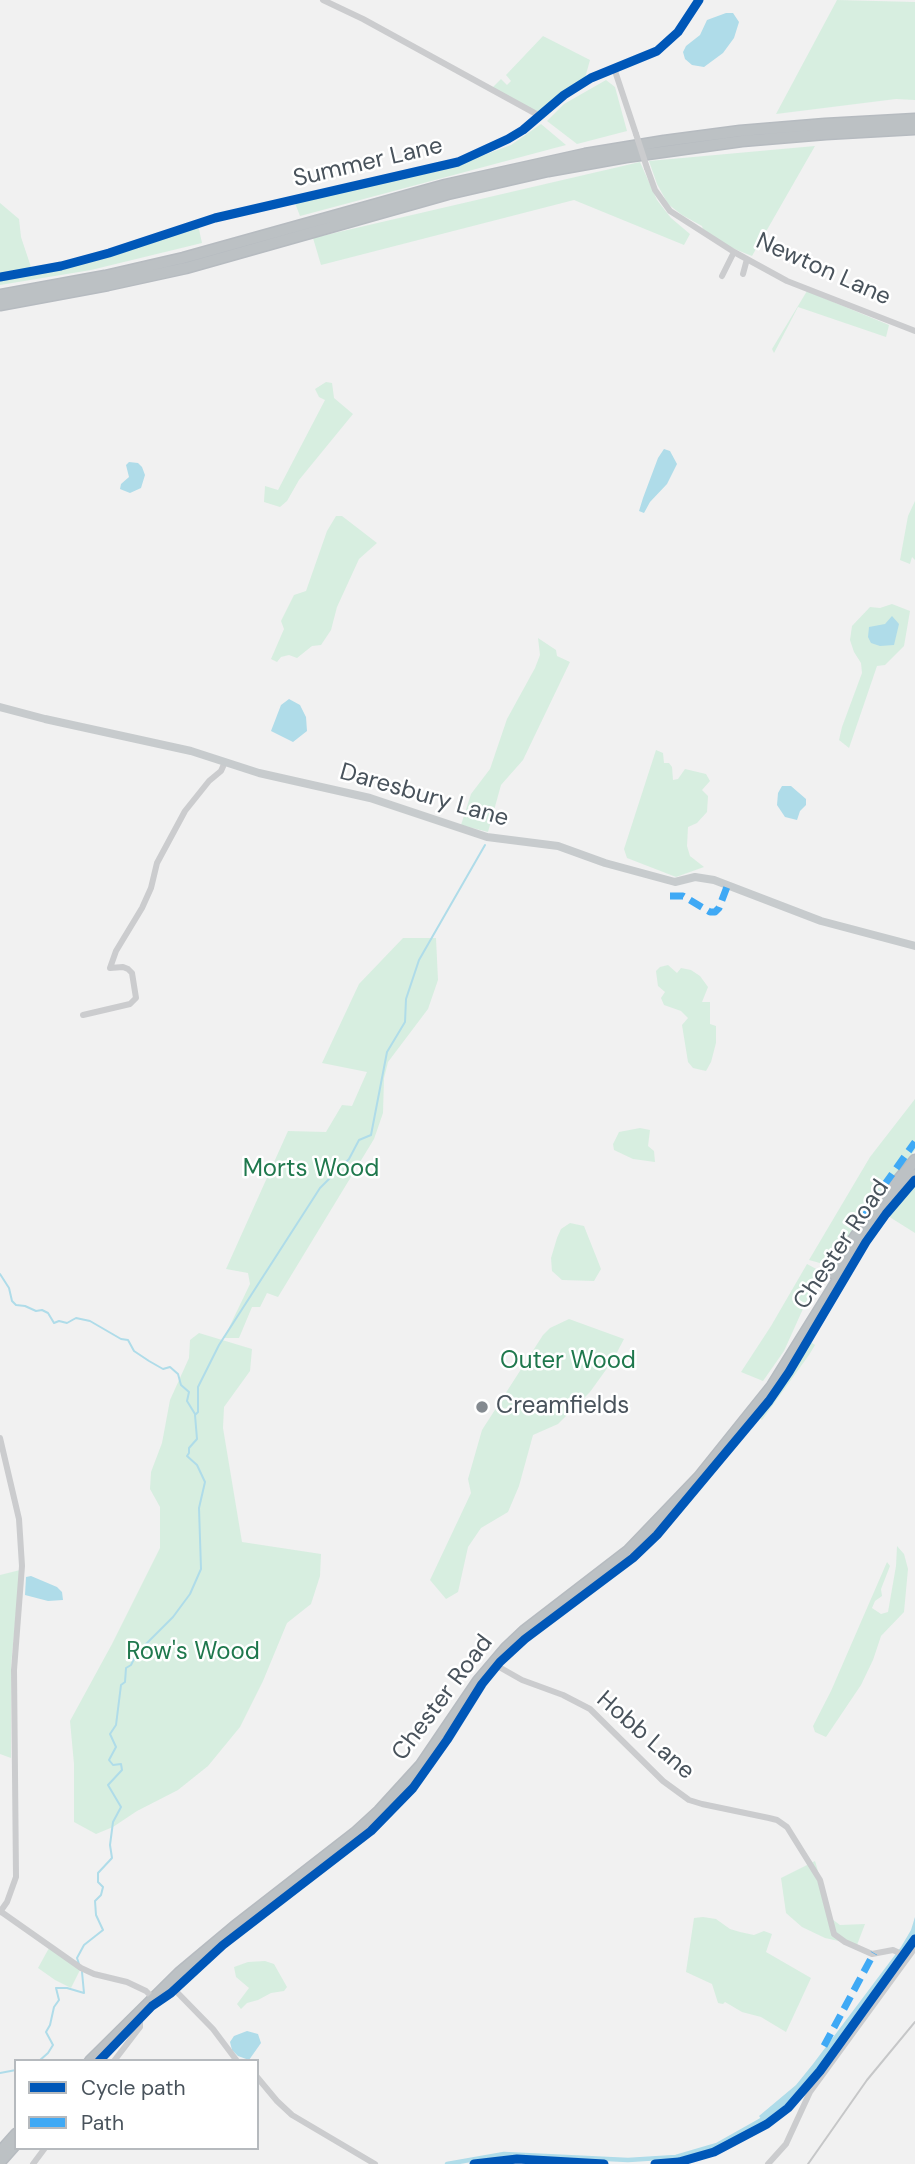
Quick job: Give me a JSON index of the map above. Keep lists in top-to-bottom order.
{
  "streets": {
    "highway": ["Chester Road"],
    "main road": ["Daresbury Lane"],
    "street": ["Summer Lane", "Newton Lane", "Hobb Lane"]
  },
  "crossings": [
    ["Summer Lane", "Newton Lane"],
    ["Chester Road", "Hobb Lane"]
  ],
  "parks": ["Morts Wood", "Outer Wood", "Row's Wood"],
  "places": ["Creamfields"],
  "legend": ["Cycle path", "Path"]
}
